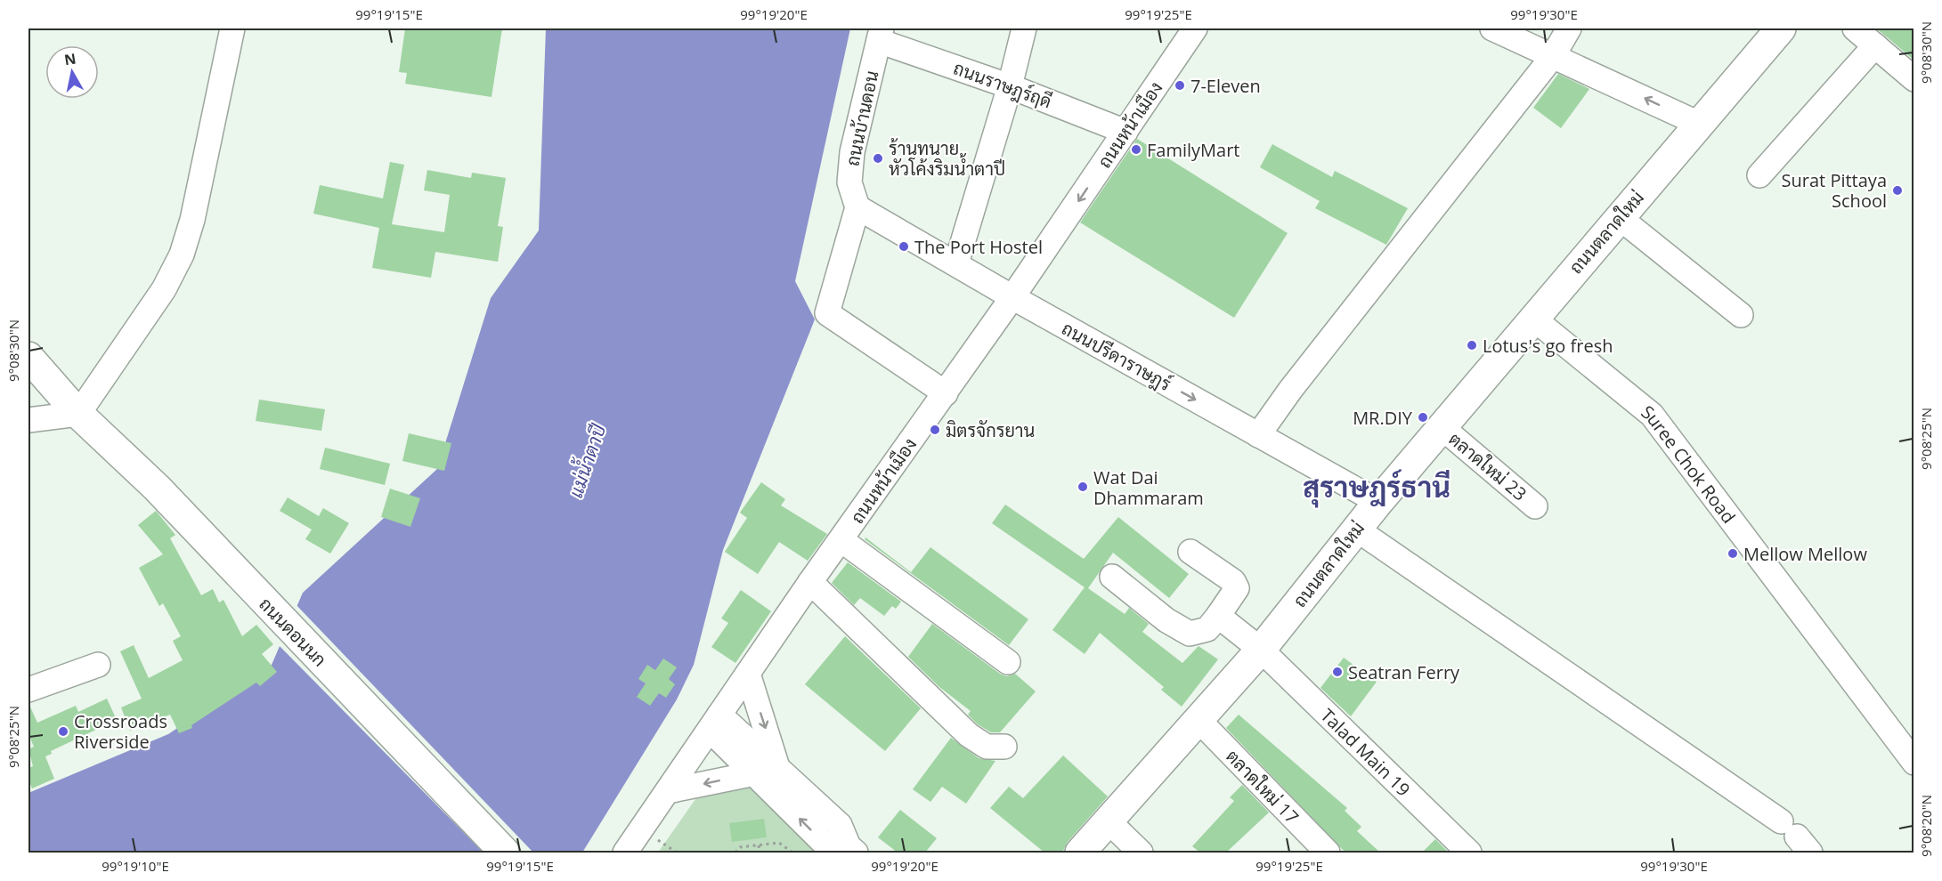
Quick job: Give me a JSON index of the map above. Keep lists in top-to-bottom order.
{
  "streets": {
    "main road": ["ถนนตลาดใหม่", "ถนนดอนนก"],
    "street": [
      "ถนนราษฎร์ฤดี",
      "ถนนบ้านดอน",
      "ถนนหน้าเมือง",
      "ถนนปรีดาราษฎร์",
      "Suree Chok Road",
      "ตลาดใหม่ 23",
      "Talad Main 19",
      "ตลาดใหม่ 17"
    ]
  },
  "crossings": [
    ["ถนนราษฎร์ฤดี", "ถนนบ้านดอน"],
    ["ถนนราษฎร์ฤดี", "ถนนหน้าเมือง"],
    ["ถนนบ้านดอน", "ถนนปรีดาราษฎร์"],
    ["ถนนหน้าเมือง", "ถนนปรีดาราษฎร์"],
    ["ถนนตลาดใหม่", "ถนนปรีดาราษฎร์"],
    ["ถนนตลาดใหม่", "Suree Chok Road"],
    ["ถนนตลาดใหม่", "ตลาดใหม่ 23"],
    ["ถนนตลาดใหม่", "Talad Main 19"],
    ["ถนนตลาดใหม่", "ตลาดใหม่ 17"]
  ],
  "one_way": ["ถนนปรีดาราษฎร์"],
  "districts": ["สุราษฎร์ธานี"],
  "water": ["แม่น้ำตาปี"],
  "places": [
    "7-Eleven",
    "FamilyMart",
    "ร้านทนาย หัวโค้งริมน้ำตาปี",
    "Surat Pittaya School",
    "The Port Hostel",
    "Lotus's go fresh",
    "MR.DIY",
    "มิตรจักรยาน",
    "Wat Dai Dhammaram",
    "Mellow Mellow",
    "Seatran Ferry",
    "Crossroads Riverside"
  ],
  "north": "top",
  "coordinates": [
    "99°19'15\"E",
    "99°19'20\"E",
    "99°19'25\"E",
    "99°19'30\"E",
    "9°08'30\"N",
    "9°08'25\"N",
    "9°08'20\"N",
    "99°19'10\"E"
  ]
}
